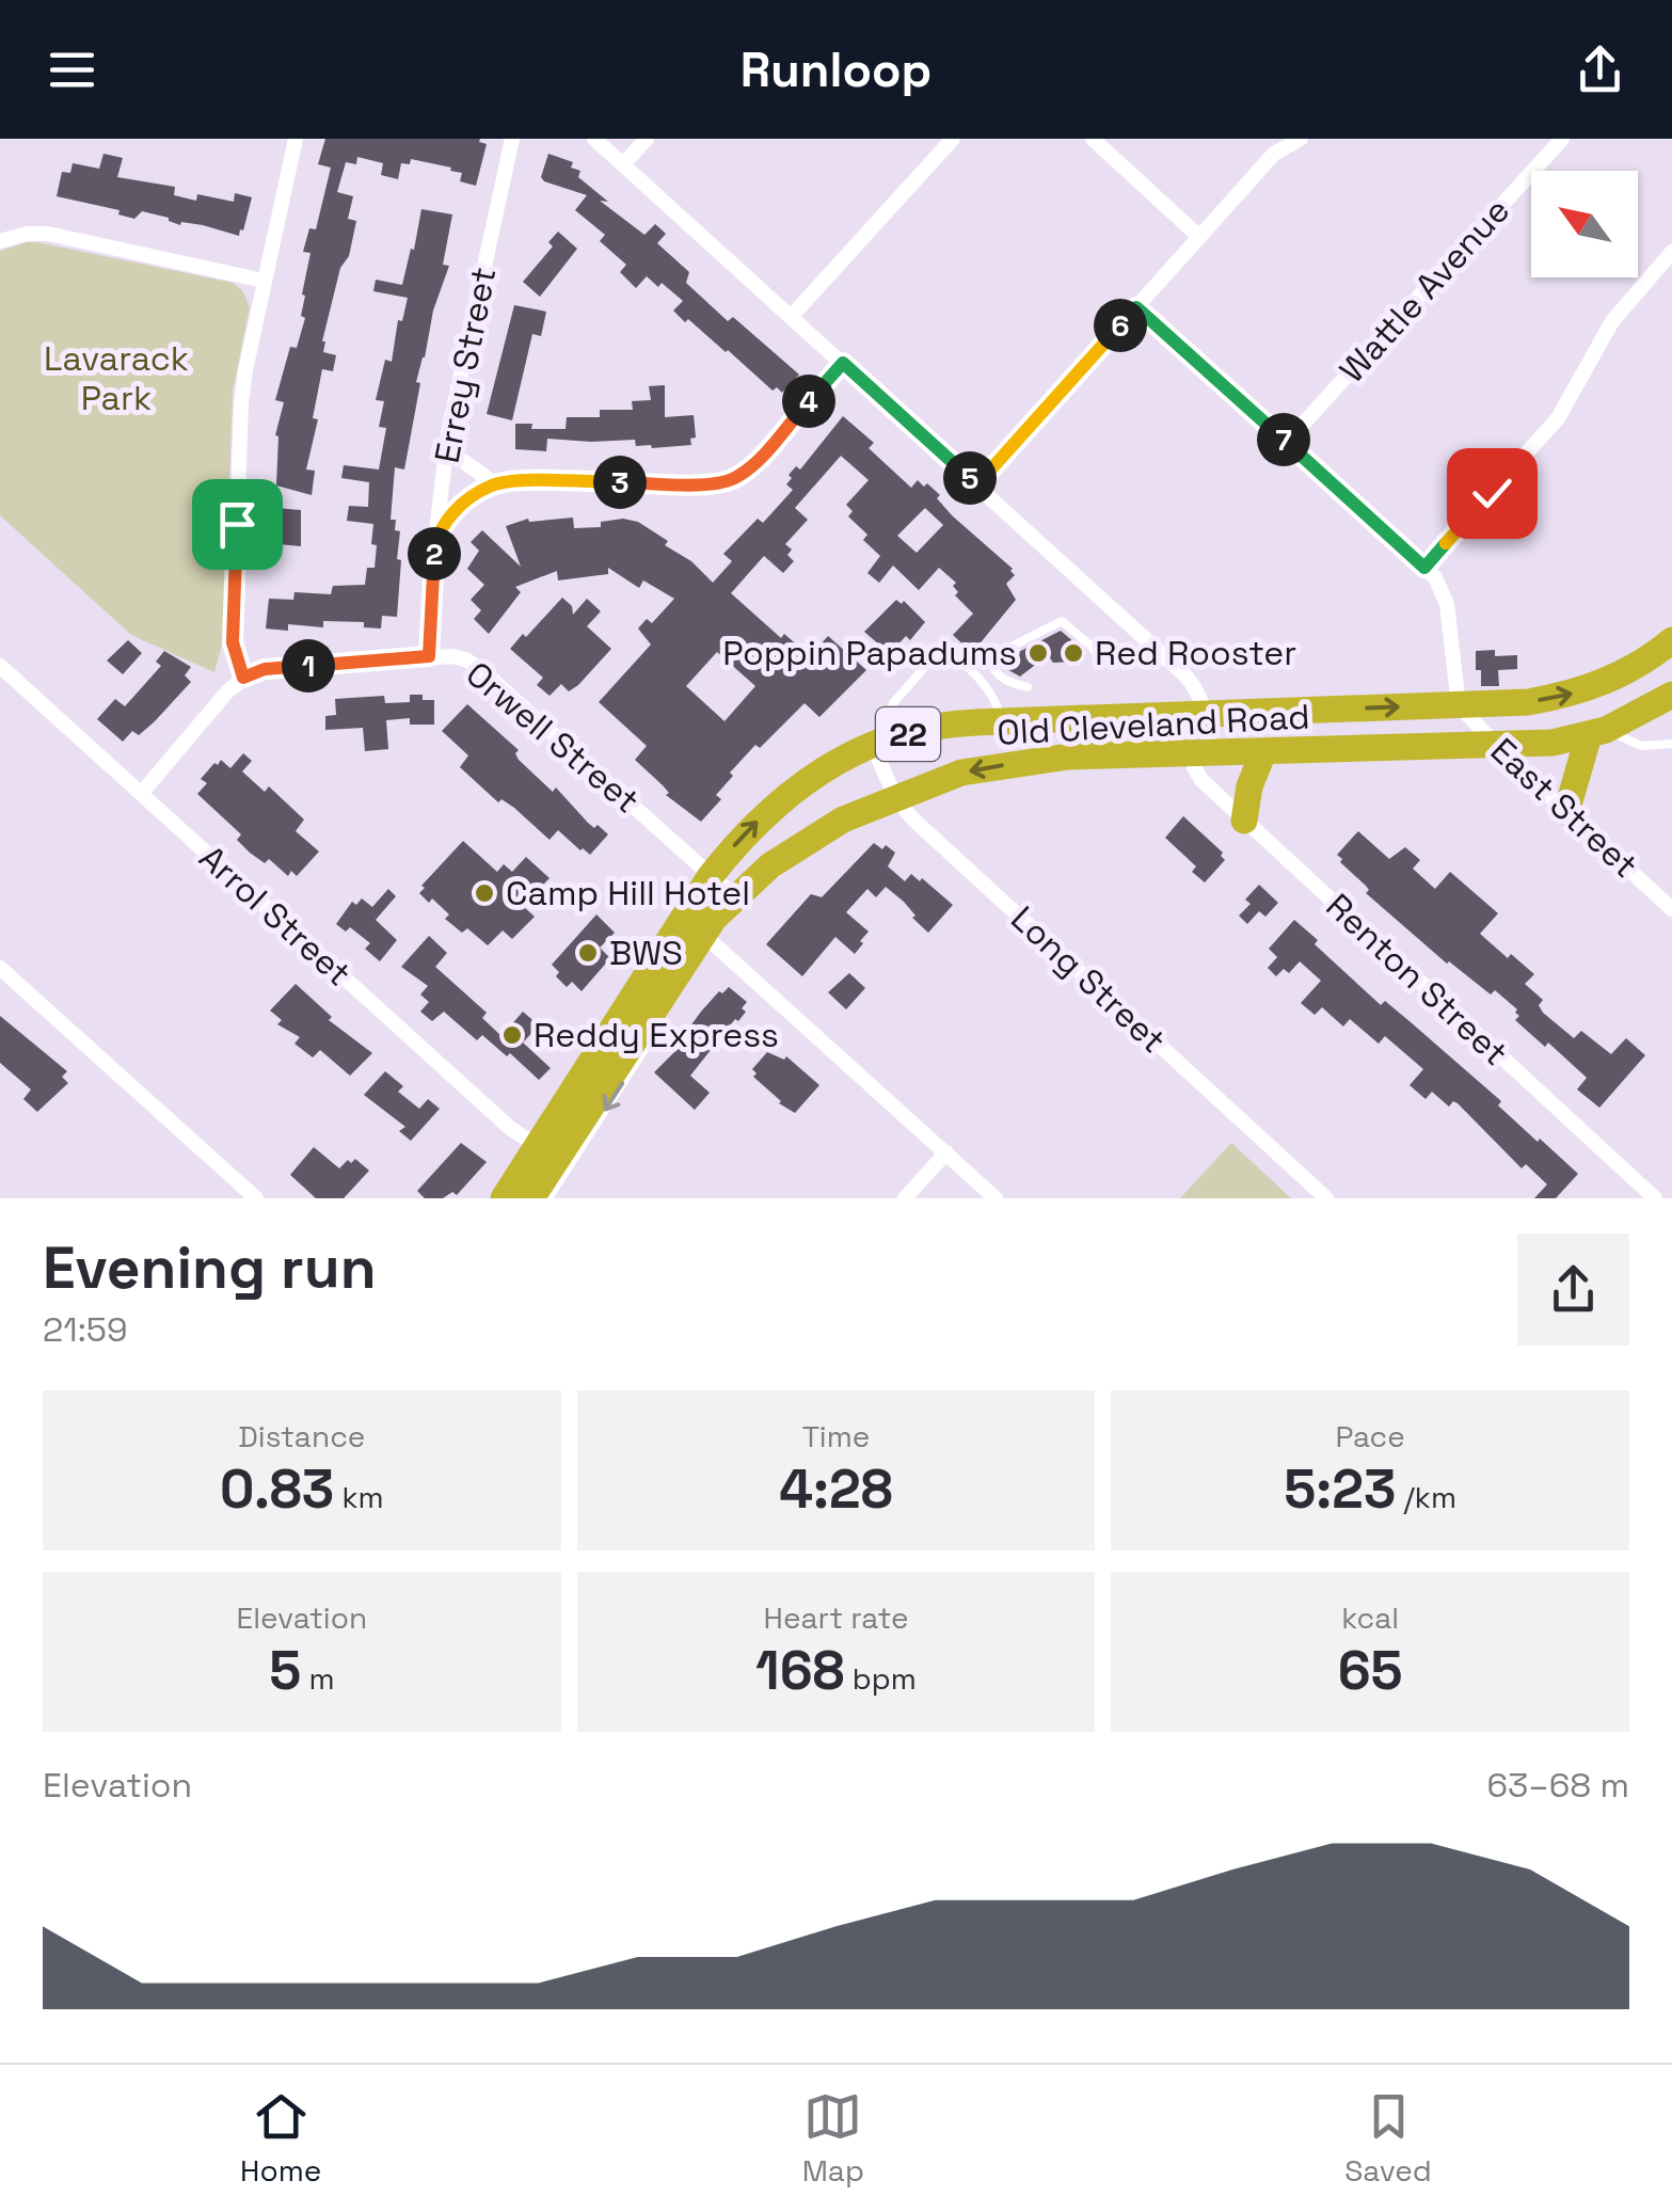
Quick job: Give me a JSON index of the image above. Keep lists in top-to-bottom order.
{
  "streets": {
    "highway": ["Old Cleveland Road", "22"],
    "street": [
      "Wattle Avenue",
      "Errey Street",
      "Orwell Street",
      "East Street",
      "Arrol Street",
      "Long Street",
      "Renton Street"
    ]
  },
  "crossings": [
    ["Errey Street", "Orwell Street"],
    ["Old Cleveland Road", "Orwell Street"],
    ["Old Cleveland Road", "East Street"],
    ["Old Cleveland Road", "Arrol Street"],
    ["Old Cleveland Road", "Long Street"],
    ["Old Cleveland Road", "Renton Street"]
  ],
  "parks": ["Lavarack Park"],
  "places": [
    "Poppin Papadums",
    "Red Rooster",
    "Camp Hill Hotel",
    "BWS",
    "Reddy Express"
  ],
  "north": "top left",
  "page": {
    "header": "Runloop",
    "pins": [
      "6",
      "4",
      "7",
      "5",
      "3",
      "2",
      "1"
    ],
    "heading": ["Evening run", "21:59"],
    "stats": [
      ["Distance", "0.83 km"],
      ["Time", "4:28"],
      ["Pace", "5:23 /km"],
      ["Elevation", "5 m"],
      ["Heart rate", "168 bpm"],
      ["kcal", "65"]
    ],
    "chart": ["Elevation", "63–68 m"],
    "tabs": ["Home", "Map", "Saved"]
  }
}
